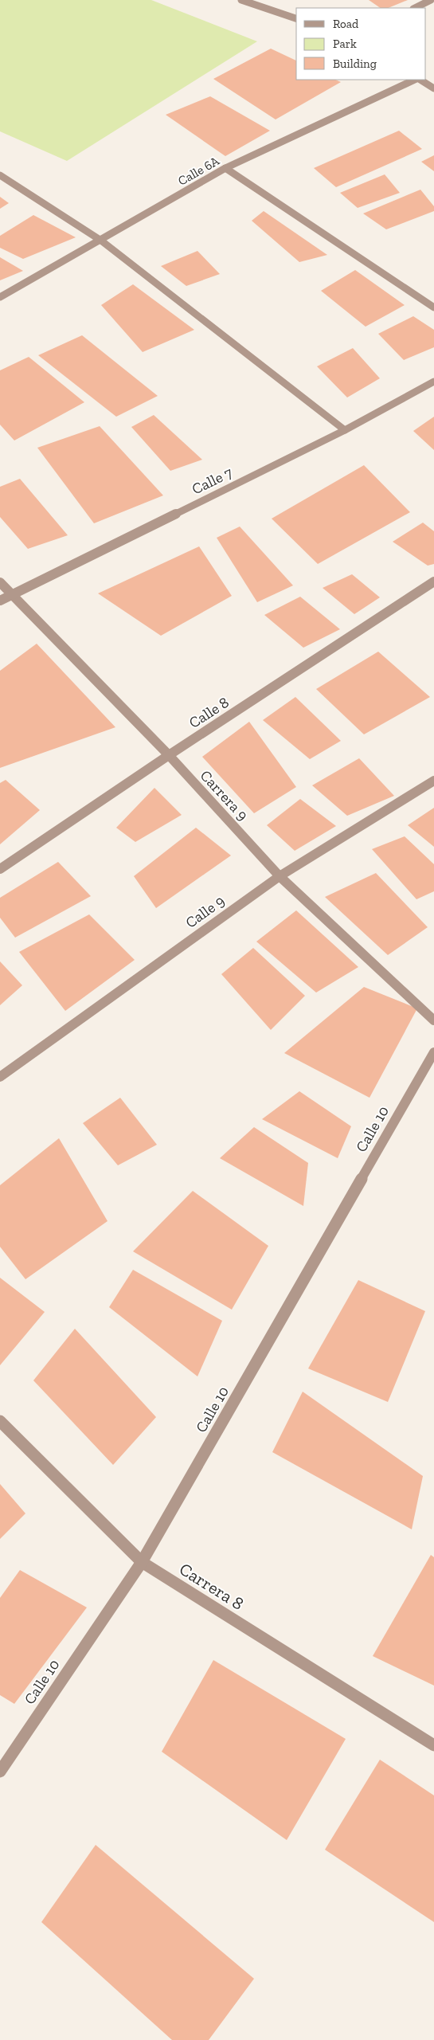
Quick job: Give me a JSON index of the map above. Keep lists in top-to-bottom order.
{
  "streets": {
    "street": [
      "Calle 6A",
      "Calle 7",
      "Calle 8",
      "Carrera 9",
      "Calle 9",
      "Calle 10",
      "Carrera 8"
    ]
  },
  "crossings": [
    ["Calle 7", "Carrera 9"],
    ["Calle 8", "Carrera 9"],
    ["Carrera 9", "Calle 9"],
    ["Calle 10", "Carrera 8"]
  ],
  "legend": ["Road", "Park", "Building"]
}
